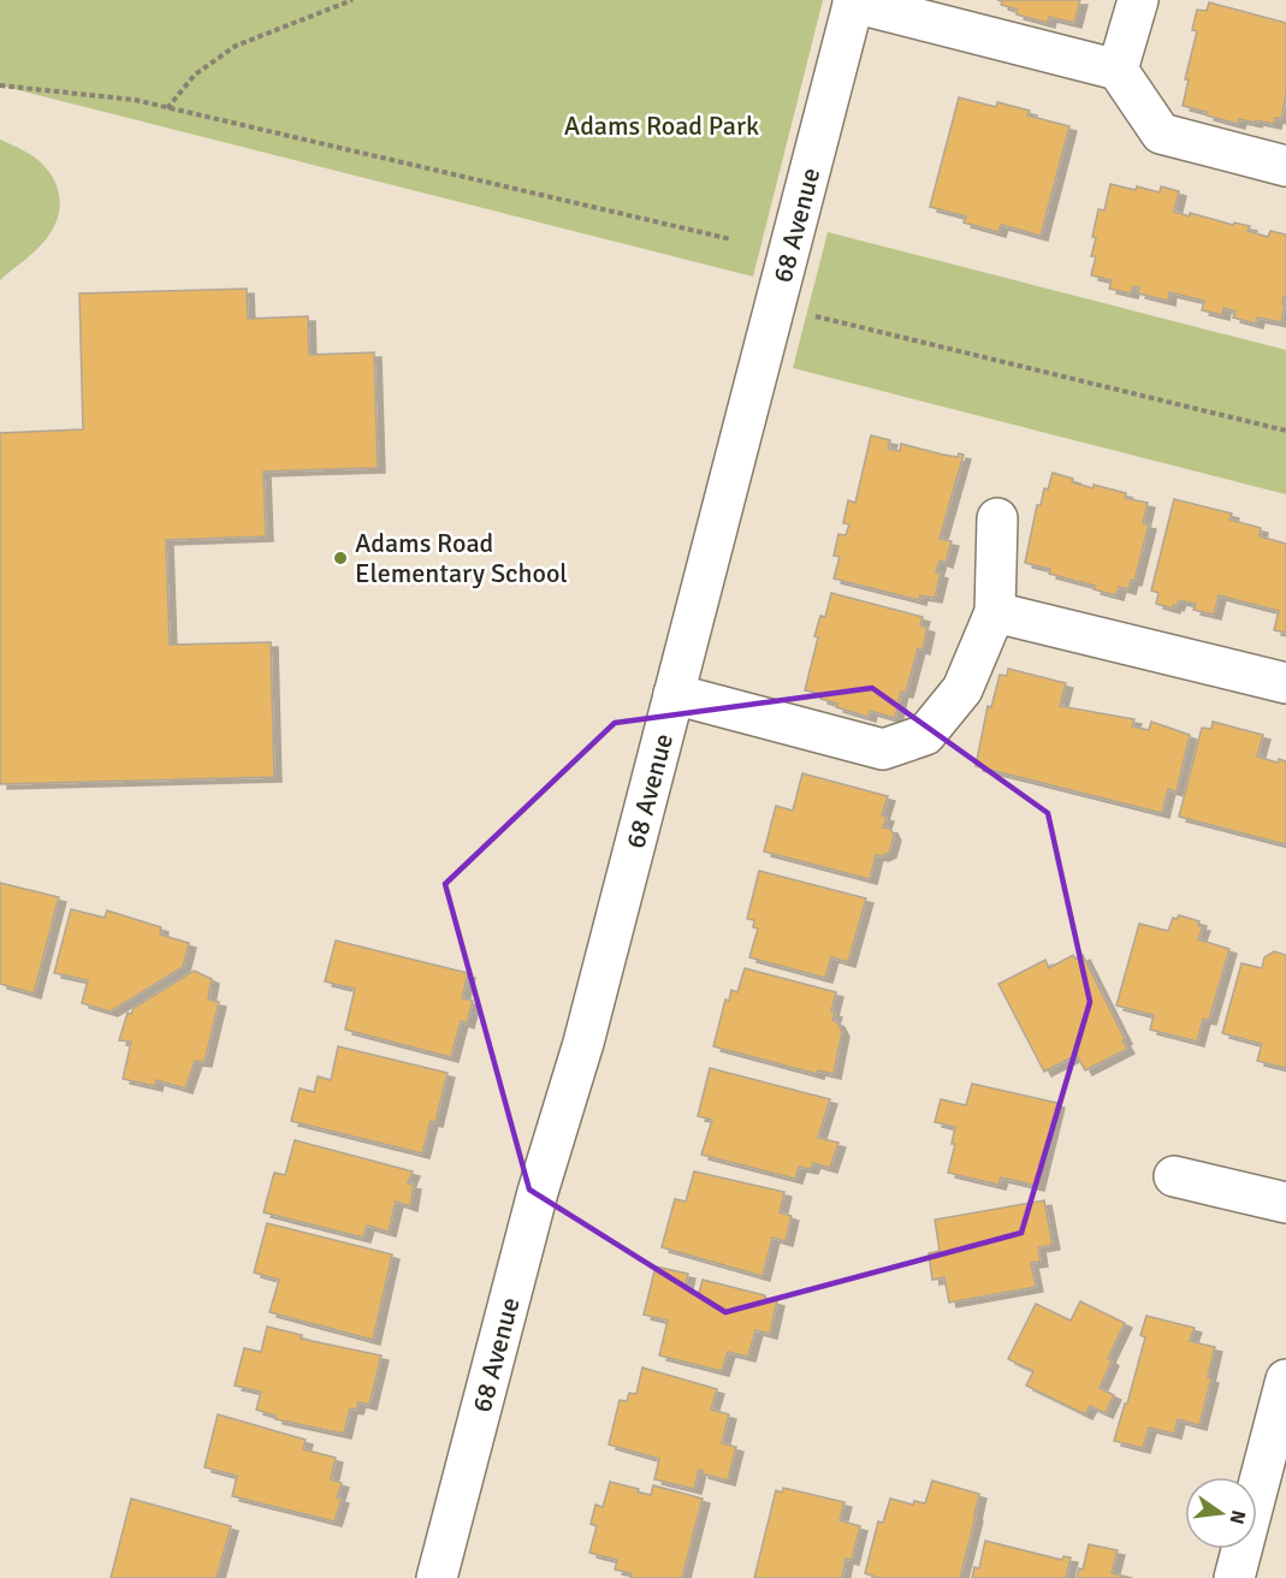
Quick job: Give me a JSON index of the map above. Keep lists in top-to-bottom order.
{
  "streets": {
    "street": ["68 Avenue"]
  },
  "parks": ["Adams Road Park"],
  "places": ["Adams Road Elementary School"],
  "north": "right"
}
